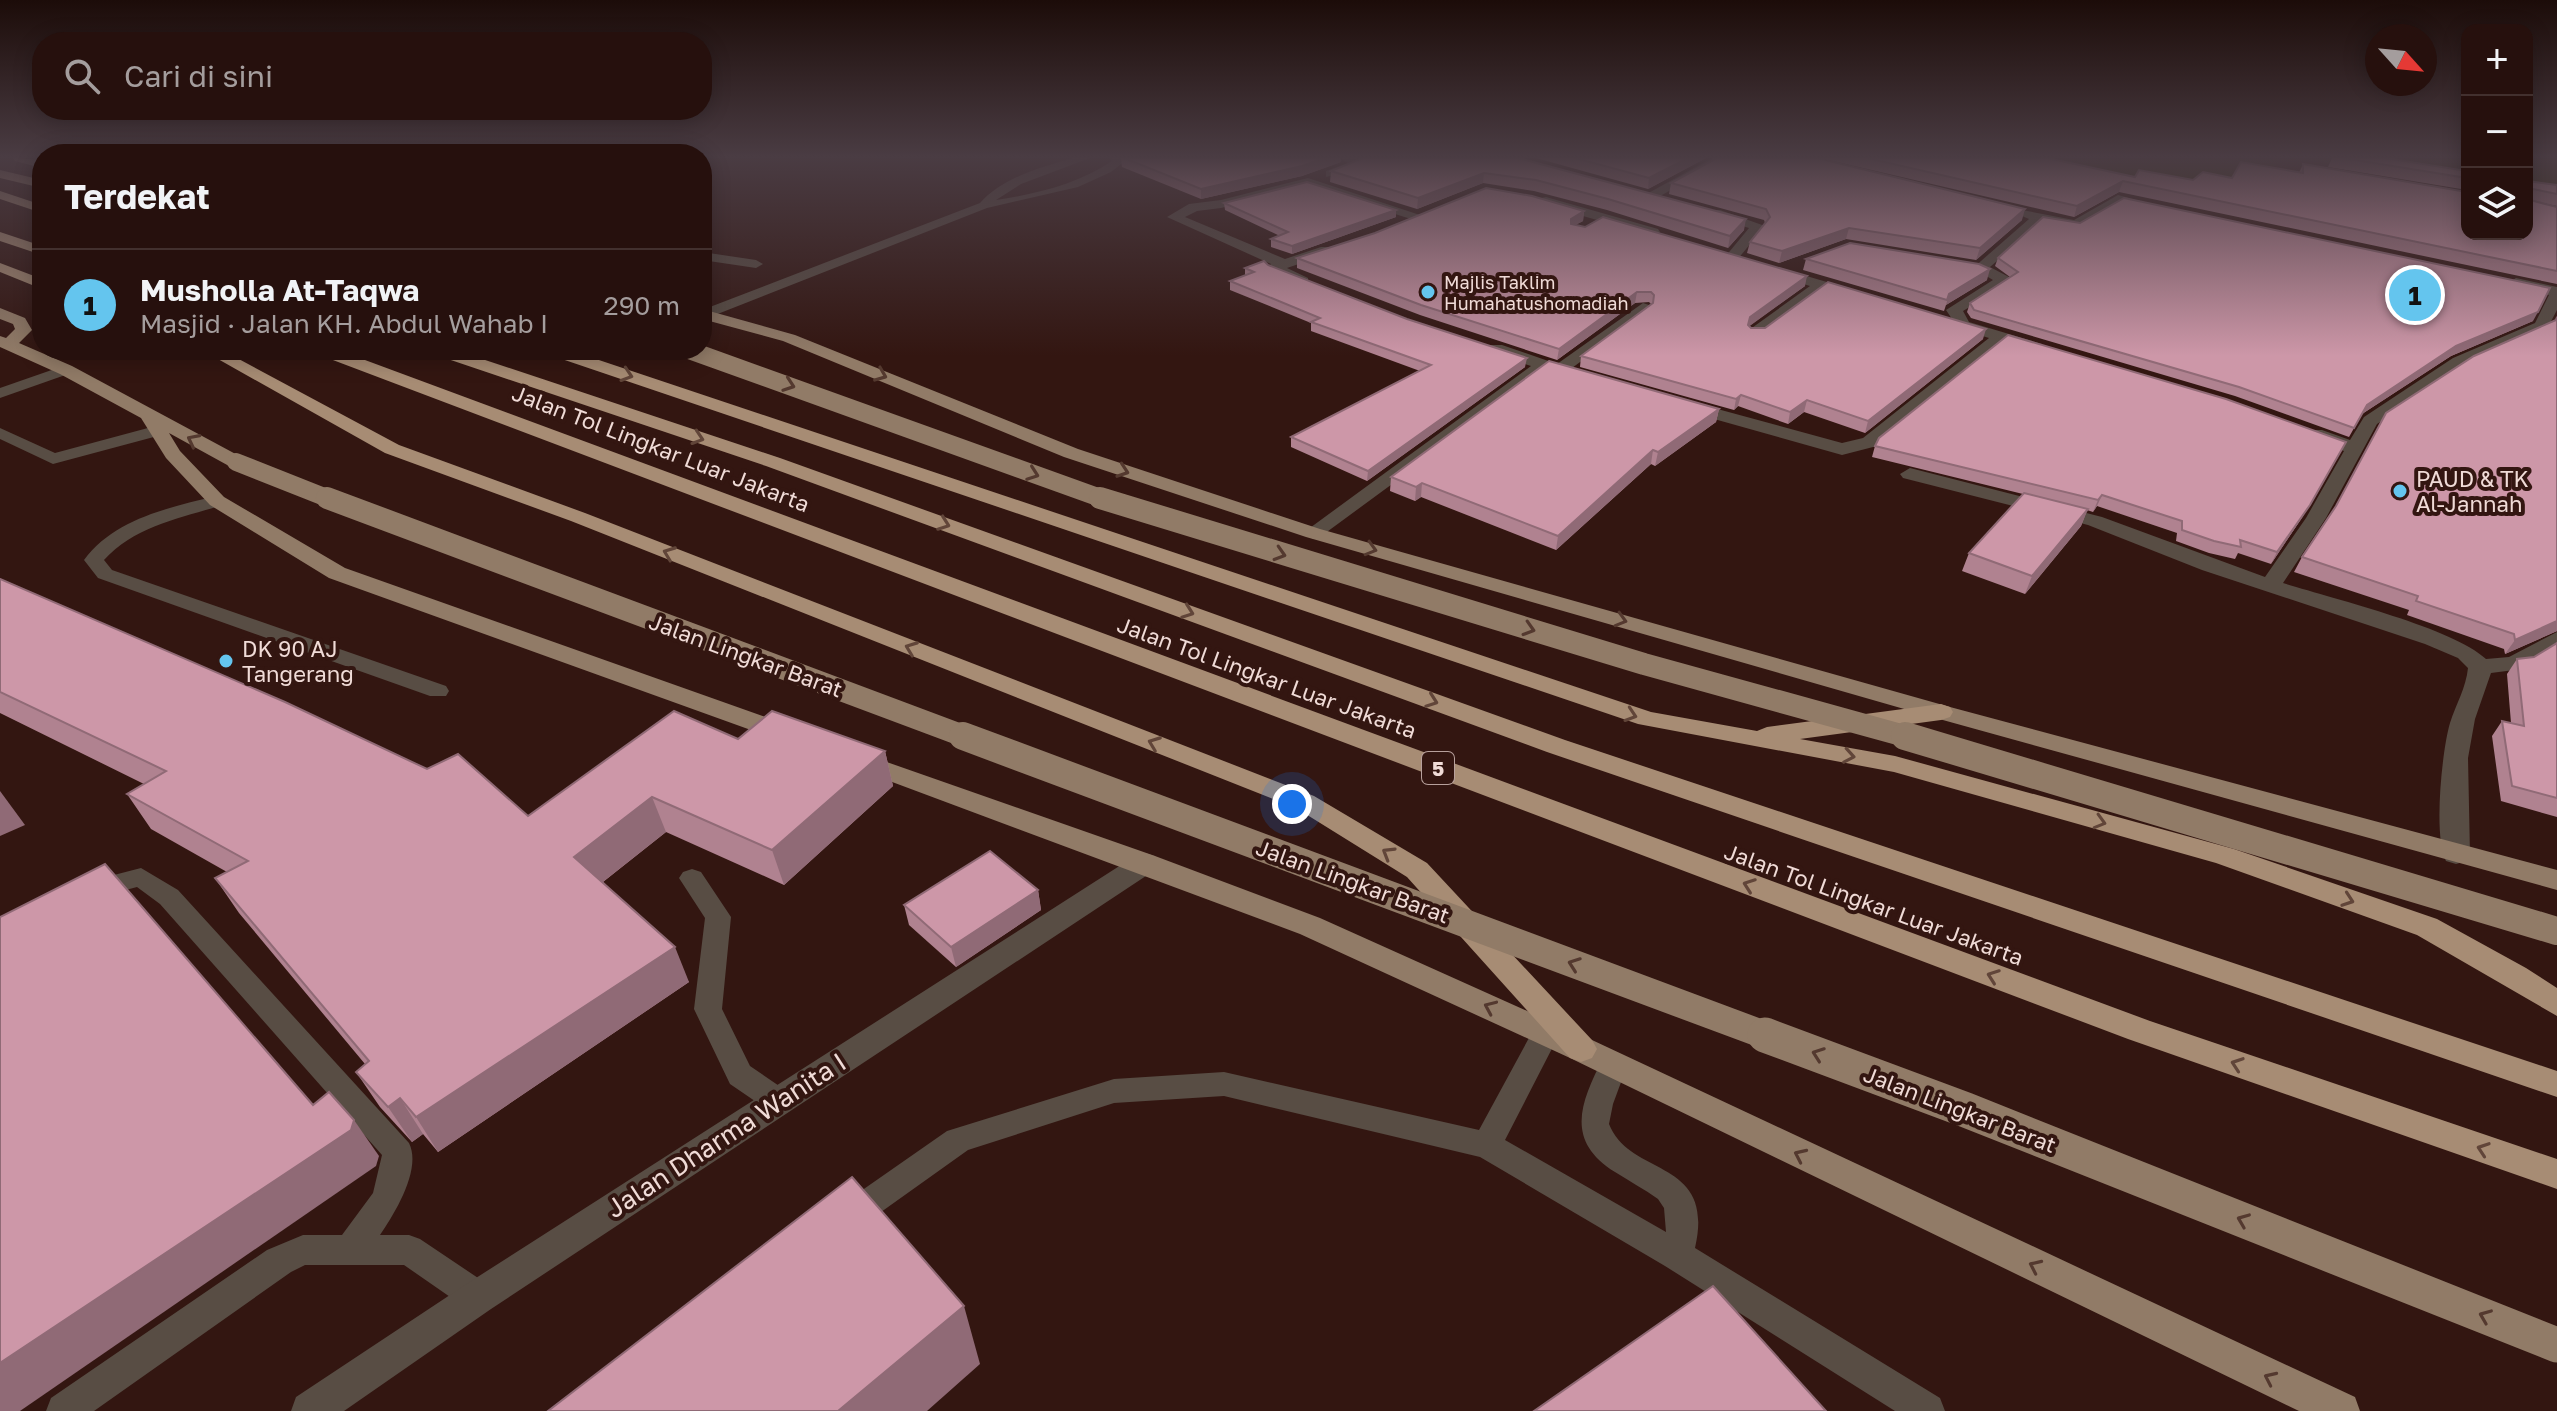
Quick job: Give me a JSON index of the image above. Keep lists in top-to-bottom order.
{
  "streets": {
    "highway": ["Jalan Tol Lingkar Luar Jakarta", "5"],
    "main road": ["Jalan Lingkar Barat"],
    "street": ["Jalan Dharma Wanita I"]
  },
  "crossings": [
    ["Jalan Lingkar Barat", "Jalan Dharma Wanita I"]
  ],
  "one_way": ["Jalan Lingkar Barat"],
  "places": ["Majlis Taklim Humahatushomadiah", "PAUD & TK Al-Jannah", "DK 90 AJ Tangerang"],
  "north": "bottom right",
  "page": {
    "map_buttons": ["+", "−"],
    "search": "Cari di sini",
    "heading": "Terdekat",
    "list": [
      {
        "mark": "1",
        "name": "Musholla At-Taqwa",
        "note": "Masjid · Jalan KH. Abdul Wahab I",
        "value": "290 m"
      }
    ],
    "pins": "1"
  }
}
